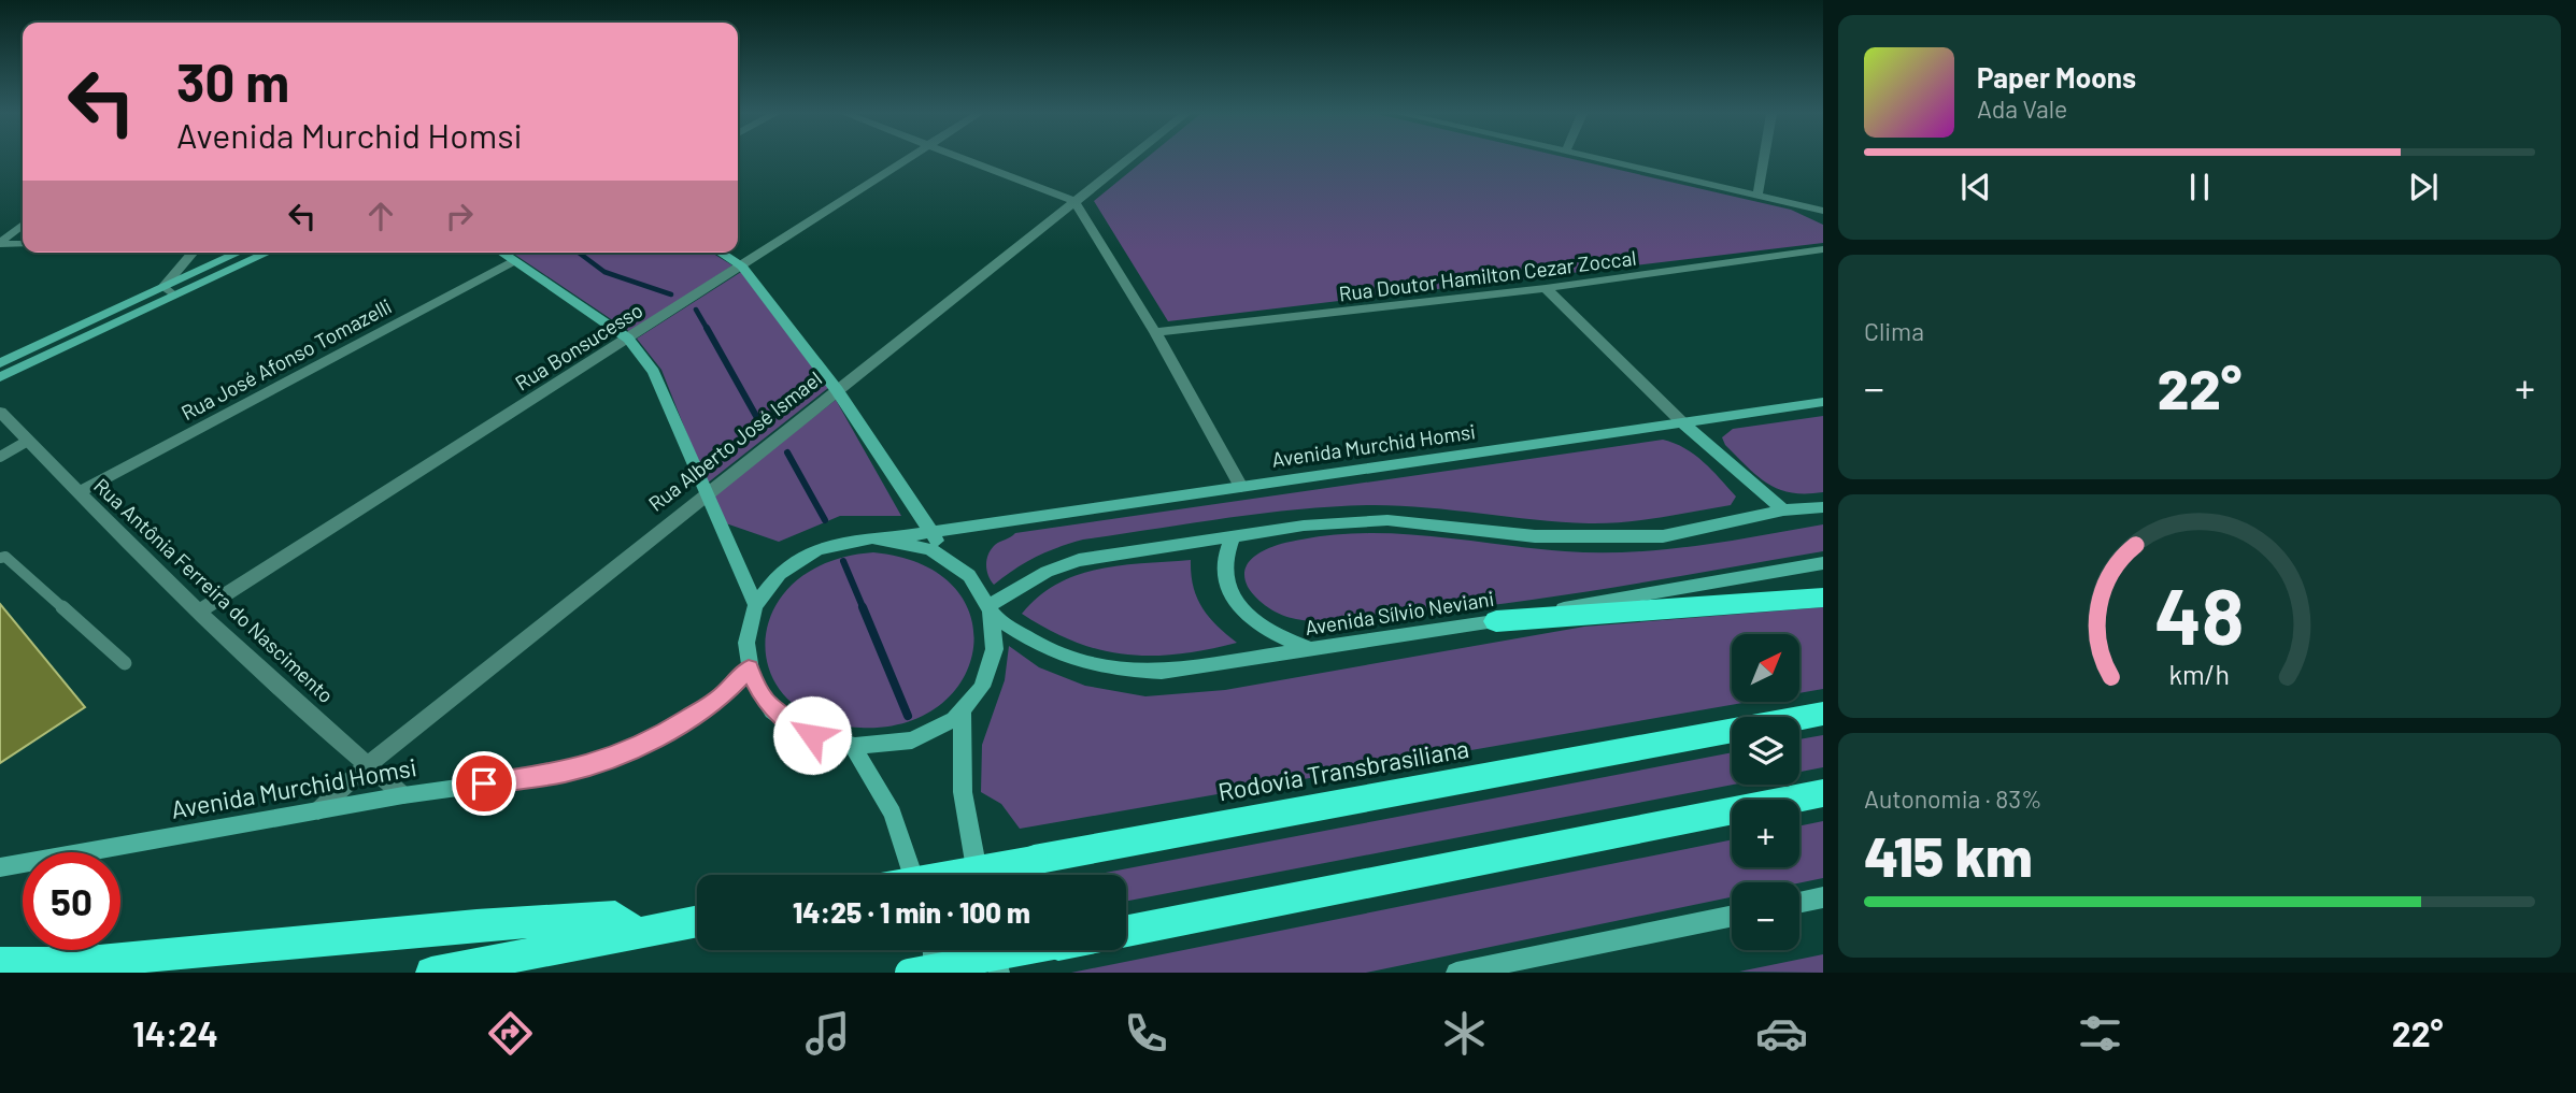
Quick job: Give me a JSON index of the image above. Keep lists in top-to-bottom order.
{
  "streets": {
    "highway": ["Rodovia Transbrasiliana"],
    "main road": ["Avenida Murchid Homsi", "Avenida Sílvio Neviani"],
    "street": [
      "Rua Doutor Hamilton Cezar Zoccal",
      "Rua Bonsucesso",
      "Rua José Afonso Tomazelli",
      "Rua Alberto José Ismael",
      "Rua Antônia Ferreira do Nascimento"
    ]
  },
  "crossings": [
    ["Rua Bonsucesso", "Rua Antônia Ferreira do Nascimento"],
    ["Rua José Afonso Tomazelli", "Rua Antônia Ferreira do Nascimento"],
    ["Rua Alberto José Ismael", "Avenida Murchid Homsi"],
    ["Rua Alberto José Ismael", "Rua Antônia Ferreira do Nascimento"],
    ["Avenida Murchid Homsi", "Rua Antônia Ferreira do Nascimento"],
    ["Avenida Murchid Homsi", "Avenida Sílvio Neviani"]
  ],
  "north": "top right",
  "page": {
    "turn": ["30 m", "Avenida Murchid Homsi"],
    "song": ["Paper Moons", "Ada Vale"],
    "tile": [
      "Clima",
      ["Autonomia · 83%", "415 km"]
    ],
    "heat": ["−", "22°", "+"],
    "map_buttons": ["+", "−"],
    "limit": "50",
    "trip": "14:25 · 1 min · 100 m",
    "tabs": ["14:24", "22°"],
    "gauge": ["48", "km/h"]
  }
}
